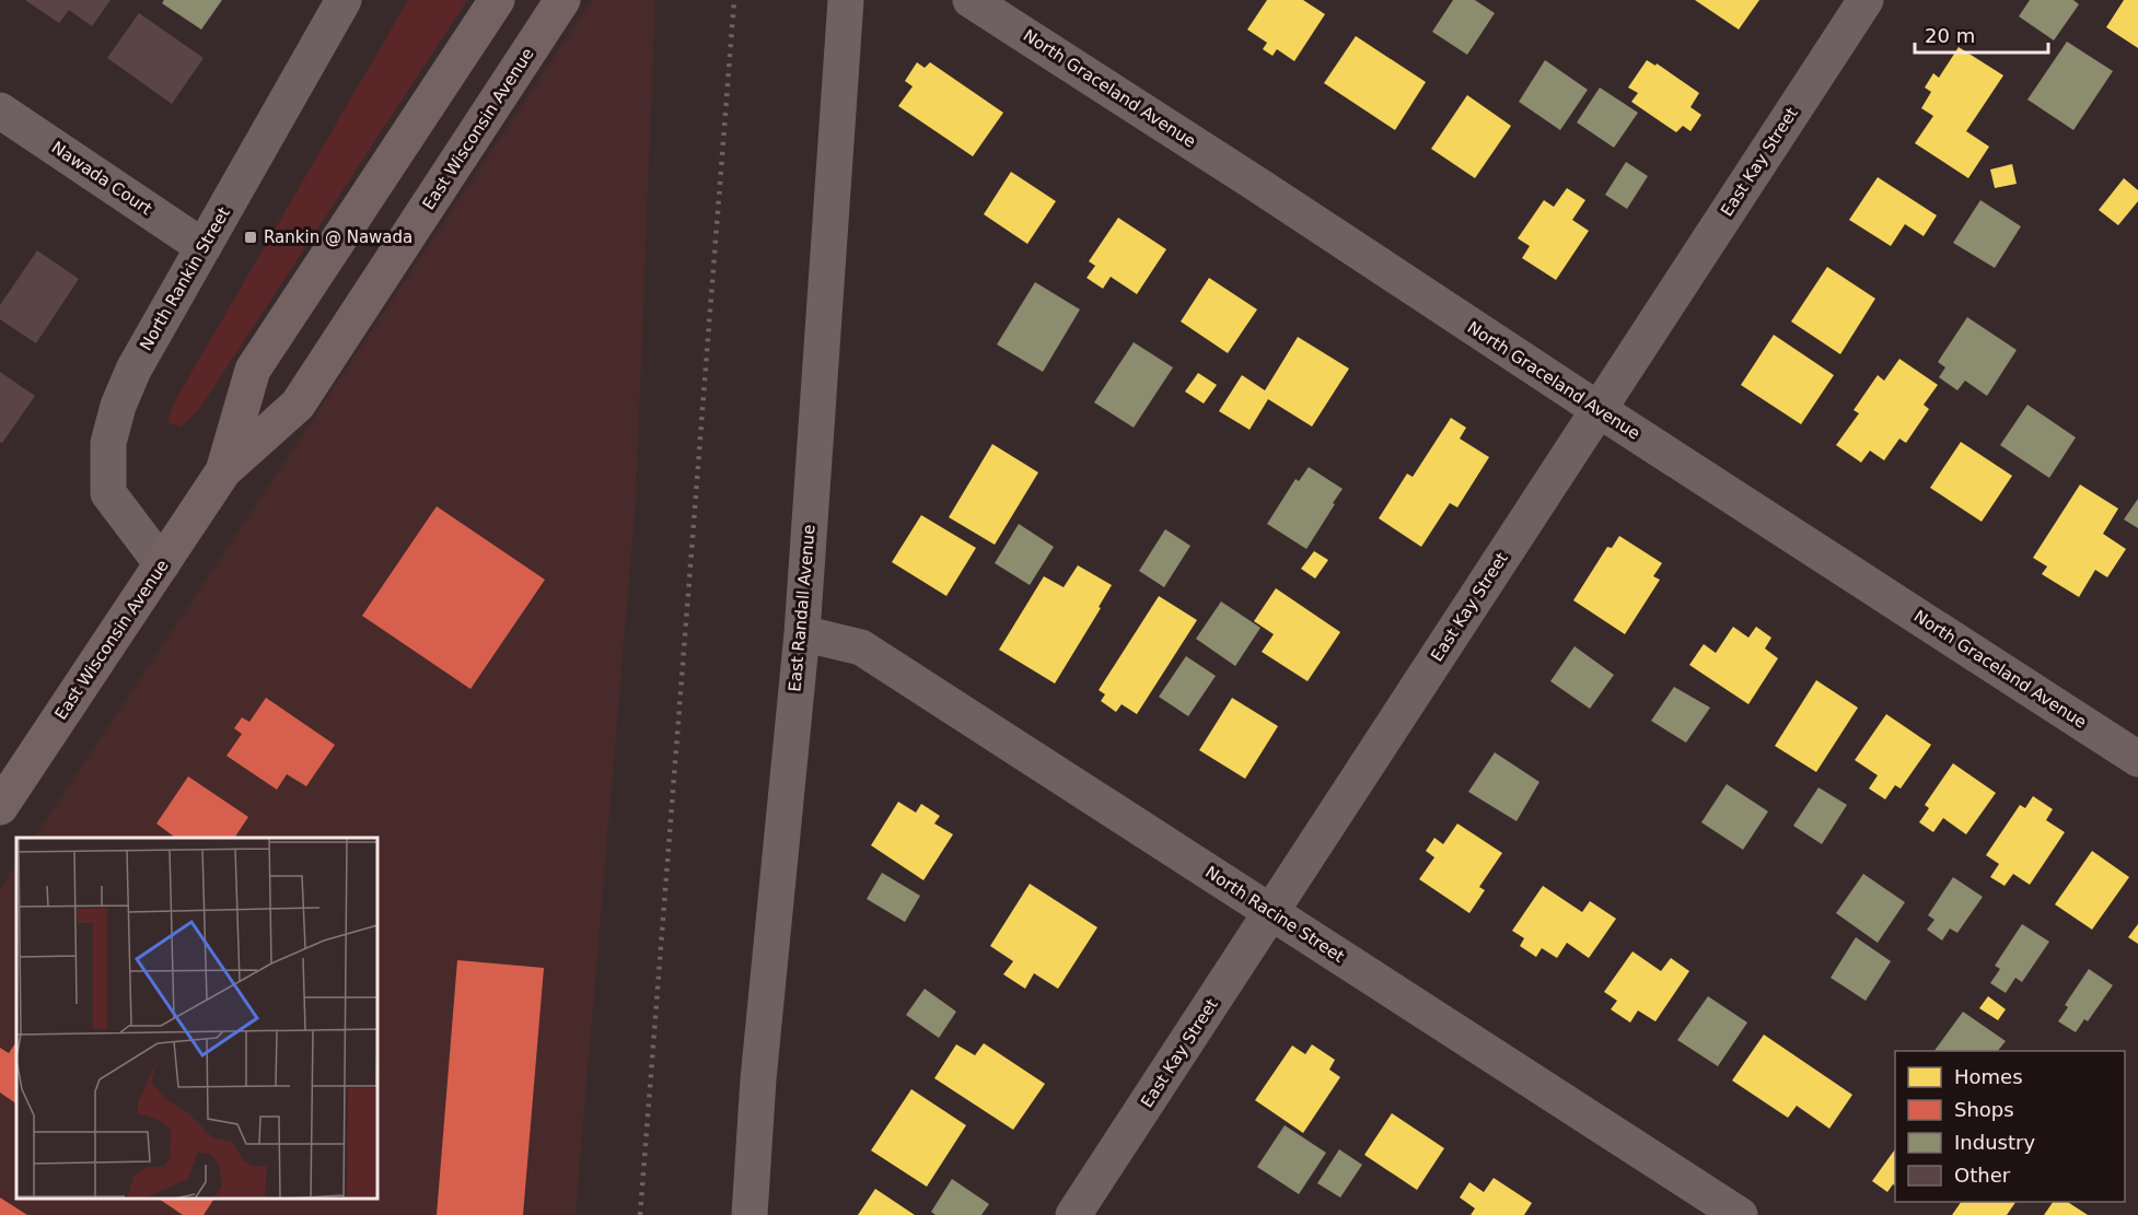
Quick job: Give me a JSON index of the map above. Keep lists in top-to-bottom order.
{
  "streets": {
    "main road": ["East Wisconsin Avenue"],
    "street": [
      "North Graceland Avenue",
      "East Kay Street",
      "Nawada Court",
      "North Rankin Street",
      "East Randall Avenue",
      "North Racine Street"
    ]
  },
  "crossings": [
    ["North Graceland Avenue", "East Kay Street"],
    ["East Wisconsin Avenue", "North Rankin Street"],
    ["East Kay Street", "North Racine Street"],
    ["Nawada Court", "North Rankin Street"],
    ["East Randall Avenue", "North Racine Street"]
  ],
  "places": {
    "transit": ["Rankin @ Nawada"]
  },
  "legend": [
    "Homes",
    "Shops",
    "Industry",
    "Other"
  ],
  "scale_bar": "20 m"
}
